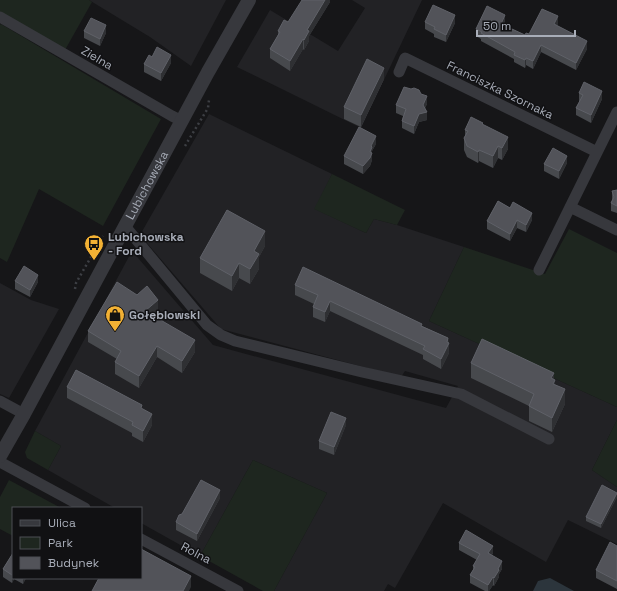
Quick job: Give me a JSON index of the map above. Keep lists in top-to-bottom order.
{
  "streets": {
    "street": [
      "Zielna",
      "Franciszka Szornaka",
      "Lubichowska",
      "Rolna"
    ]
  },
  "crossings": [
    ["Zielna", "Lubichowska"]
  ],
  "places": {
    "bus stop": ["Lubichowska - Ford"],
    "shop": ["Gołębiowski"]
  },
  "legend": ["Ulica", "Park", "Budynek"],
  "scale_bar": "50 m"
}
